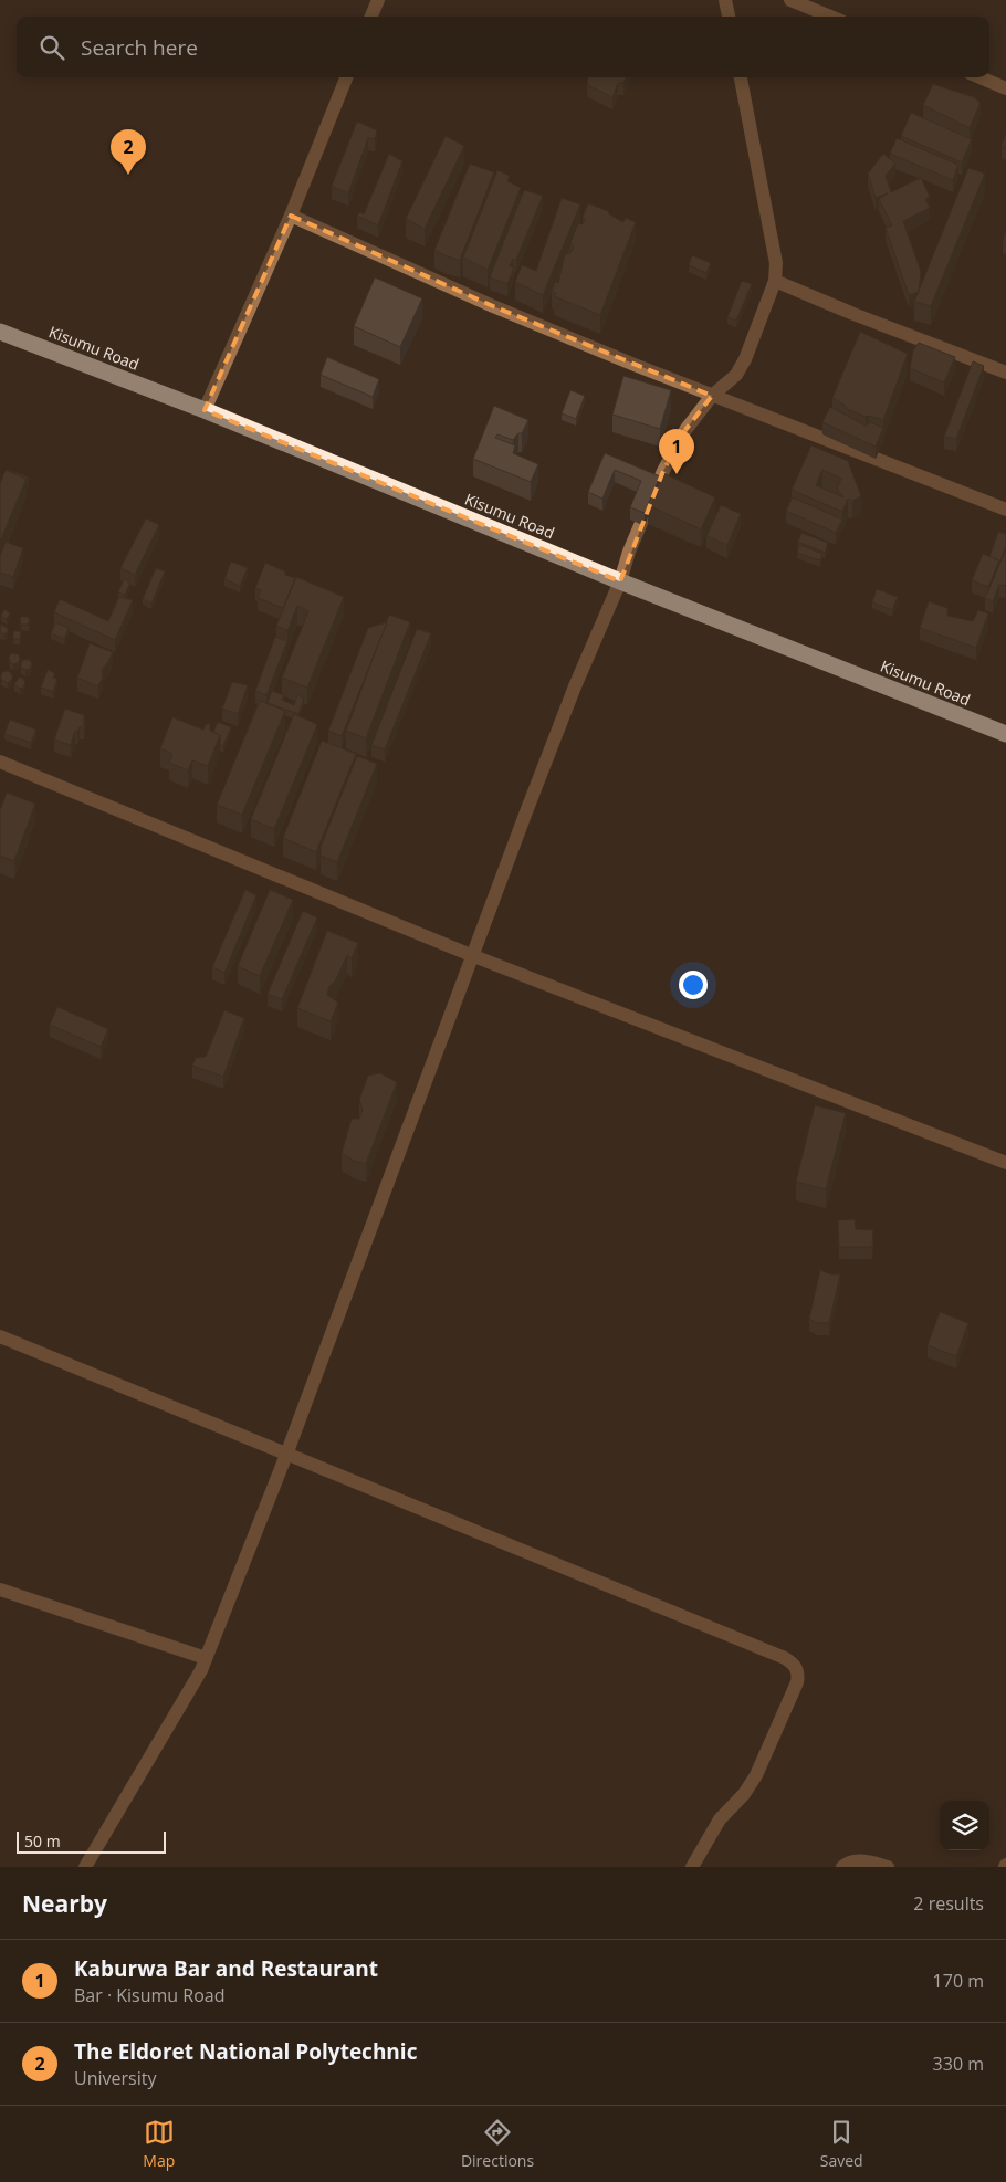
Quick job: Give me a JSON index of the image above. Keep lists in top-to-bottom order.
{
  "streets": {
    "highway": ["Kisumu Road"]
  },
  "scale_bar": "50 m",
  "page": {
    "search": "Search here",
    "pins": ["2", "1"],
    "scale": "50 m",
    "heading": ["Nearby", "2 results"],
    "list": [
      {
        "mark": "1",
        "name": "Kaburwa Bar and Restaurant",
        "note": "Bar · Kisumu Road",
        "value": "170 m"
      },
      {
        "mark": "2",
        "name": "The Eldoret National Polytechnic",
        "note": "University",
        "value": "330 m"
      }
    ],
    "nav": ["Map", "Directions", "Saved"]
  }
}
